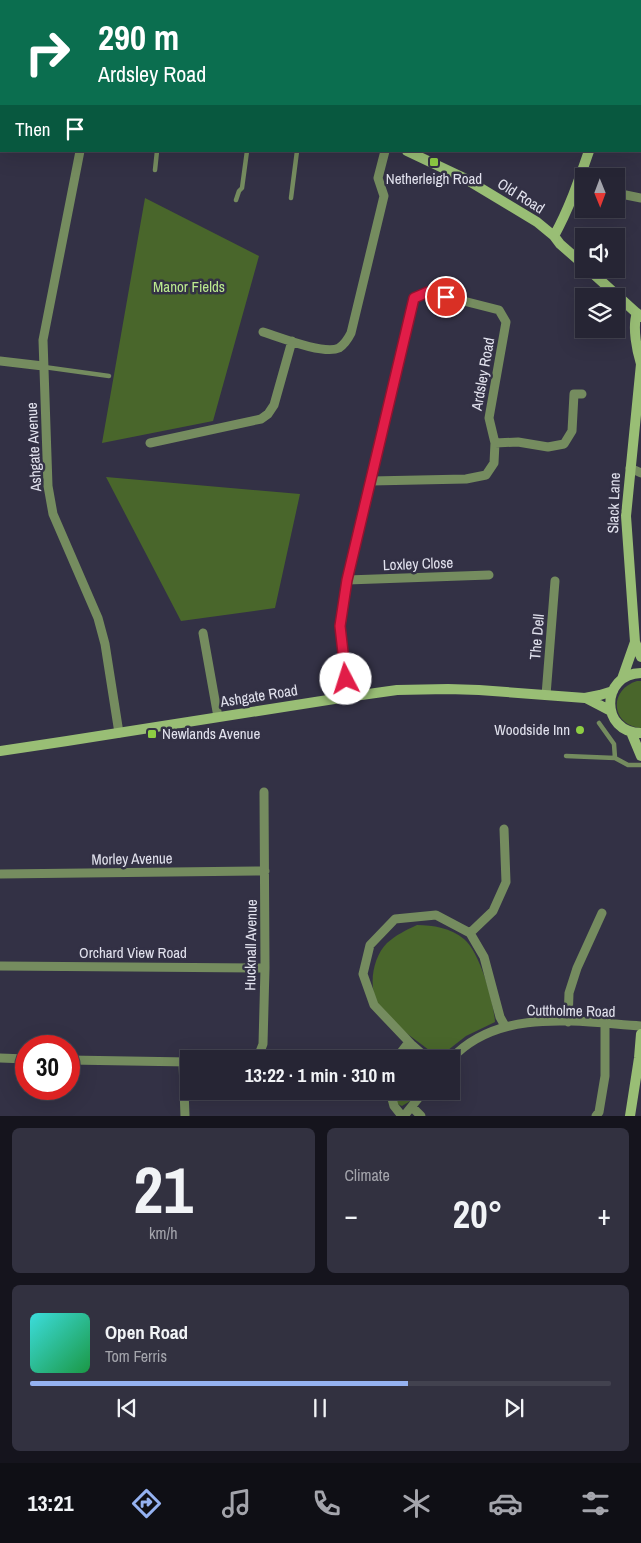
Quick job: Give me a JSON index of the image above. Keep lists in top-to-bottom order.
{
  "streets": {
    "street": [
      "Old Road",
      "Ardsley Road",
      "Ashgate Avenue",
      "Slack Lane",
      "Loxley Close",
      "The Dell",
      "Ashgate Road",
      "Morley Avenue",
      "Hucknall Avenue",
      "Orchard View Road",
      "Cuttholme Road"
    ]
  },
  "crossings": [
    ["Ashgate Avenue", "Ashgate Road"],
    ["Slack Lane", "Ashgate Road"],
    ["The Dell", "Ashgate Road"],
    ["Morley Avenue", "Hucknall Avenue"],
    ["Hucknall Avenue", "Orchard View Road"]
  ],
  "parks": ["Manor Fields"],
  "places": {
    "transit": ["Netherleigh Road", "Newlands Avenue"],
    "other": ["Woodside Inn"]
  },
  "north": "bottom",
  "page": {
    "turn": ["290 m", "Ardsley Road"],
    "then": "Then",
    "limit": "30",
    "trip": "13:22 · 1 min · 310 m",
    "tile": [
      ["21", "km/h"],
      "Climate"
    ],
    "heat": ["−", "20°", "+"],
    "song": ["Open Road", "Tom Ferris"],
    "tabs": "13:21"
  }
}
